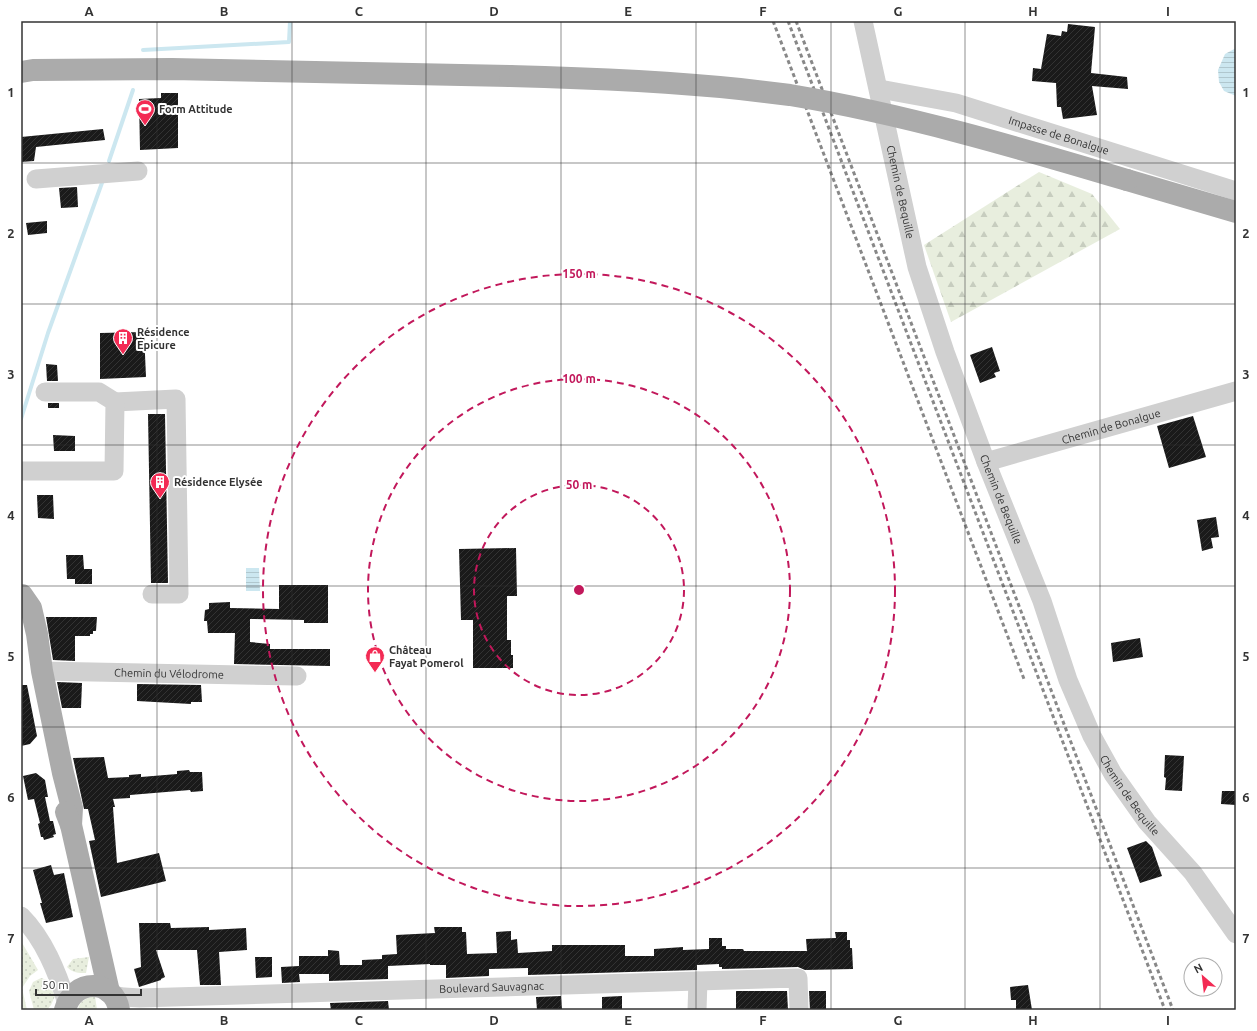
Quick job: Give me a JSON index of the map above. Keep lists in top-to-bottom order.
{
  "streets": {
    "street": [
      "Impasse de Bonalgue",
      "Chemin de Bequille",
      "Chemin de Bonalgue",
      "Chemin du Vélodrome",
      "Boulevard Sauvagnac"
    ]
  },
  "crossings": [
    ["Impasse de Bonalgue", "Chemin de Bequille"],
    ["Chemin de Bequille", "Chemin de Bonalgue"]
  ],
  "places": {
    "sports": ["Form Attitude"],
    "building": ["Résidence Epicure", "Résidence Elysée"],
    "shop": ["Château Fayat Pomerol"]
  },
  "scale_bar": "50 m",
  "north": "top left",
  "grid": {
    "columns": [
      "A",
      "B",
      "C",
      "D",
      "E",
      "F",
      "G",
      "H",
      "I"
    ],
    "rows": [
      "1",
      "2",
      "3",
      "4",
      "5",
      "6",
      "7"
    ]
  },
  "rings": ["150 m", "100 m", "50 m"]
}
